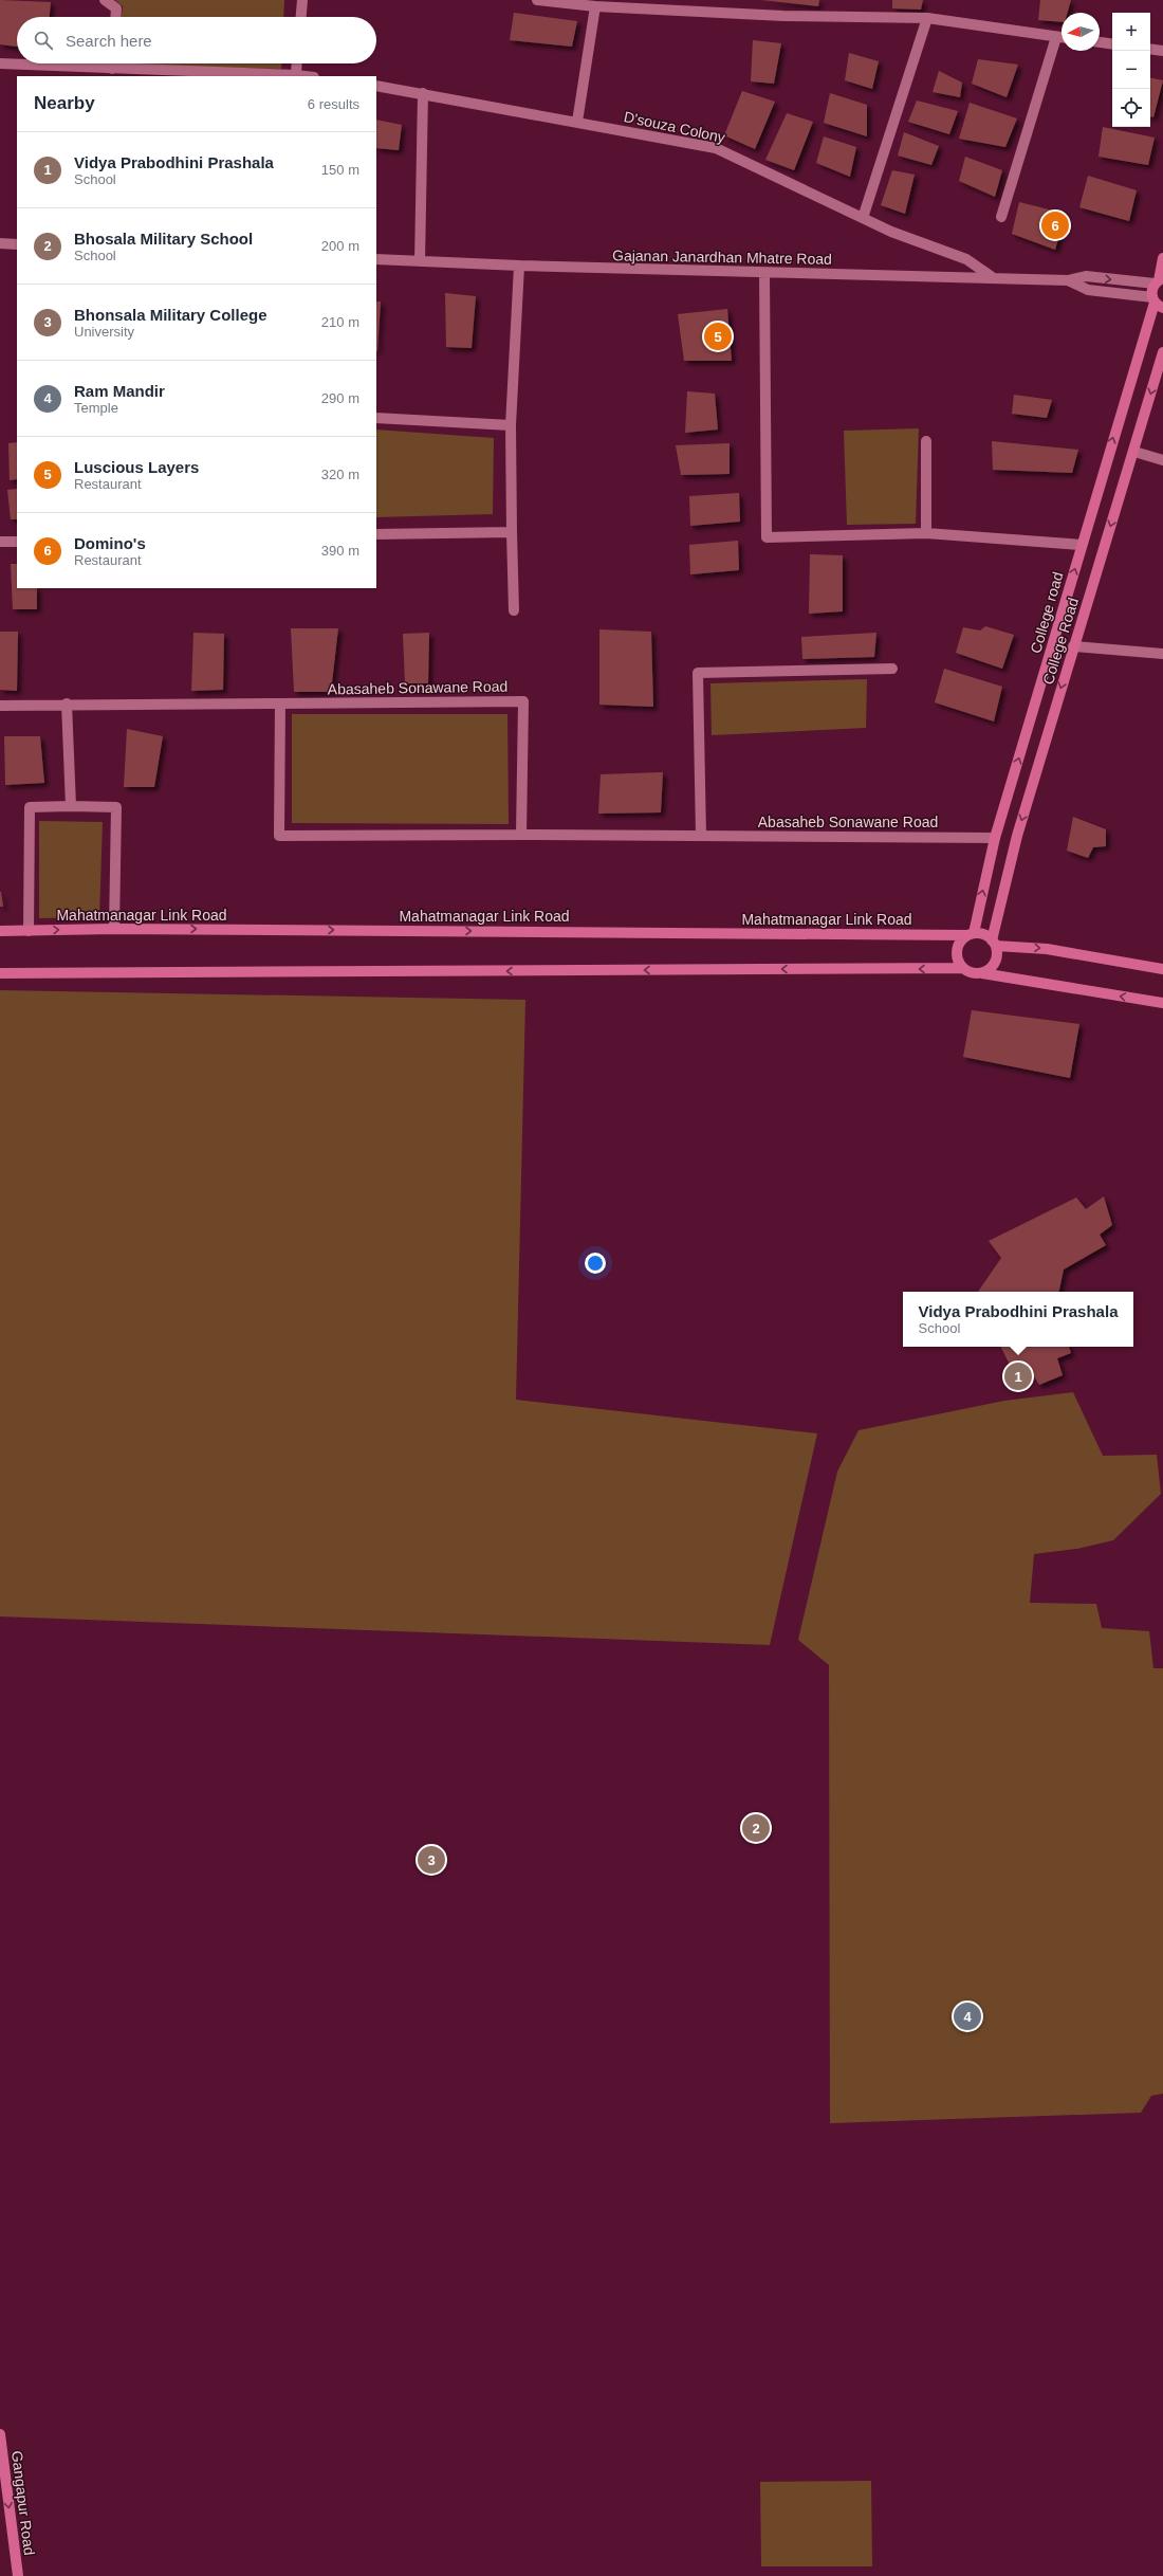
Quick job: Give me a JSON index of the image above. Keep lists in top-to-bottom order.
{
  "streets": {
    "main road": [
      "College road",
      "College Road",
      "Mahatmanagar Link Road",
      "Gangapur Road"
    ],
    "street": ["D'souza Colony", "Gajanan Janardhan Mhatre Road", "Abasaheb Sonawane Road"]
  },
  "crossings": [
    ["D'souza Colony", "Gajanan Janardhan Mhatre Road"],
    ["Gajanan Janardhan Mhatre Road", "College road"],
    ["College road", "College Road"],
    ["College road", "Abasaheb Sonawane Road"],
    ["College road", "Mahatmanagar Link Road"],
    ["College Road", "Mahatmanagar Link Road"]
  ],
  "one_way": ["College road", "College Road", "Gangapur Road"],
  "north": "left",
  "page": {
    "map_buttons": ["+", "−"],
    "search": "Search here",
    "heading": ["Nearby", "6 results"],
    "list": [
      {
        "mark": "1",
        "name": "Vidya Prabodhini Prashala",
        "note": "School",
        "value": "150 m"
      },
      {
        "mark": "2",
        "name": "Bhosala Military School",
        "note": "School",
        "value": "200 m"
      },
      {
        "mark": "3",
        "name": "Bhonsala Military College",
        "note": "University",
        "value": "210 m"
      },
      {
        "mark": "4",
        "name": "Ram Mandir",
        "note": "Temple",
        "value": "290 m"
      },
      {
        "mark": "5",
        "name": "Luscious Layers",
        "note": "Restaurant",
        "value": "320 m"
      },
      {
        "mark": "6",
        "name": "Domino's",
        "note": "Restaurant",
        "value": "390 m"
      }
    ],
    "pins": [
      "6",
      "5",
      "1",
      "2",
      "3",
      "4"
    ],
    "popup": ["Vidya Prabodhini Prashala", "School"]
  }
}
